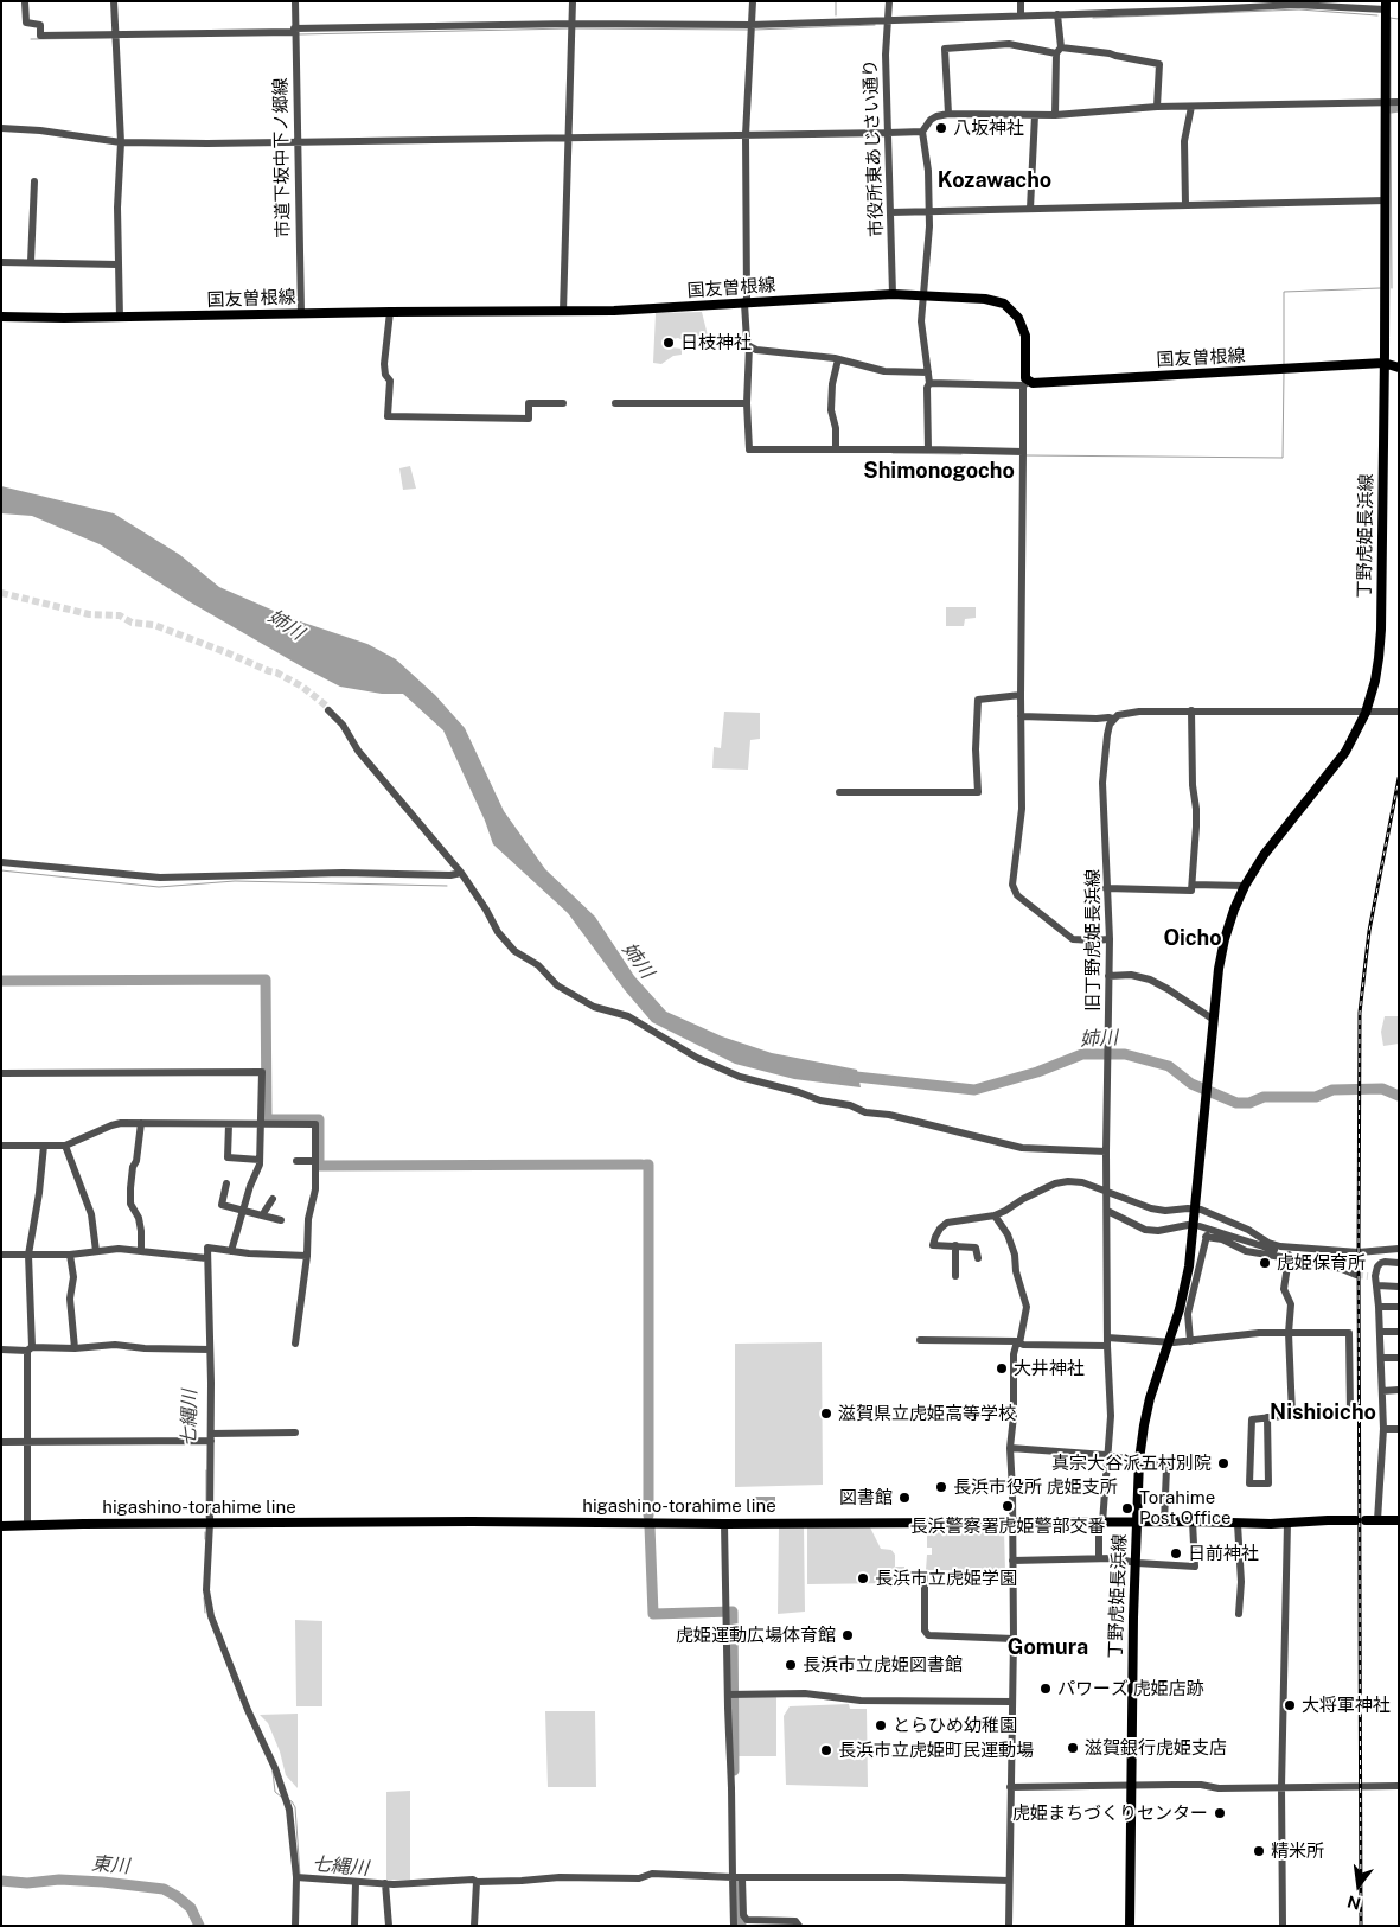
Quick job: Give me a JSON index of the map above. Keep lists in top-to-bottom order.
{
  "streets": {
    "main road": ["国友曽根線", "丁野虎姫長浜線", "higashino-torahime line"],
    "street": ["市役所東あじさい通り", "市道下坂中下ノ郷線", "旧丁野虎姫長浜線"]
  },
  "crossings": [
    ["市役所東あじさい通り", "国友曽根線"],
    ["市道下坂中下ノ郷線", "国友曽根線"],
    ["国友曽根線", "丁野虎姫長浜線"],
    ["丁野虎姫長浜線", "higashino-torahime line"],
    ["旧丁野虎姫長浜線", "higashino-torahime line"]
  ],
  "districts": [
    "Kozawacho",
    "Shimonogocho",
    "Oicho",
    "Nishioicho",
    "Gomura"
  ],
  "water": ["姉川", "七縄川", "東川"],
  "places": [
    "八坂神社",
    "日枝神社",
    "虎姫保育所",
    "大井神社",
    "滋賀県立虎姫高等学校",
    "真宗大谷派五村別院",
    "長浜市役所 虎姫支所",
    "図書館",
    "長浜警察署虎姫警部交番",
    "Torahime Post Office",
    "日前神社",
    "長浜市立虎姫学園",
    "虎姫運動広場体育館",
    "長浜市立虎姫図書館",
    "パワーズ 虎姫店跡",
    "大将軍神社",
    "とらひめ幼稚園",
    "滋賀銀行虎姫支店",
    "長浜市立虎姫町民運動場",
    "虎姫まちづくりセンター",
    "精米所"
  ],
  "north": "bottom"
}
